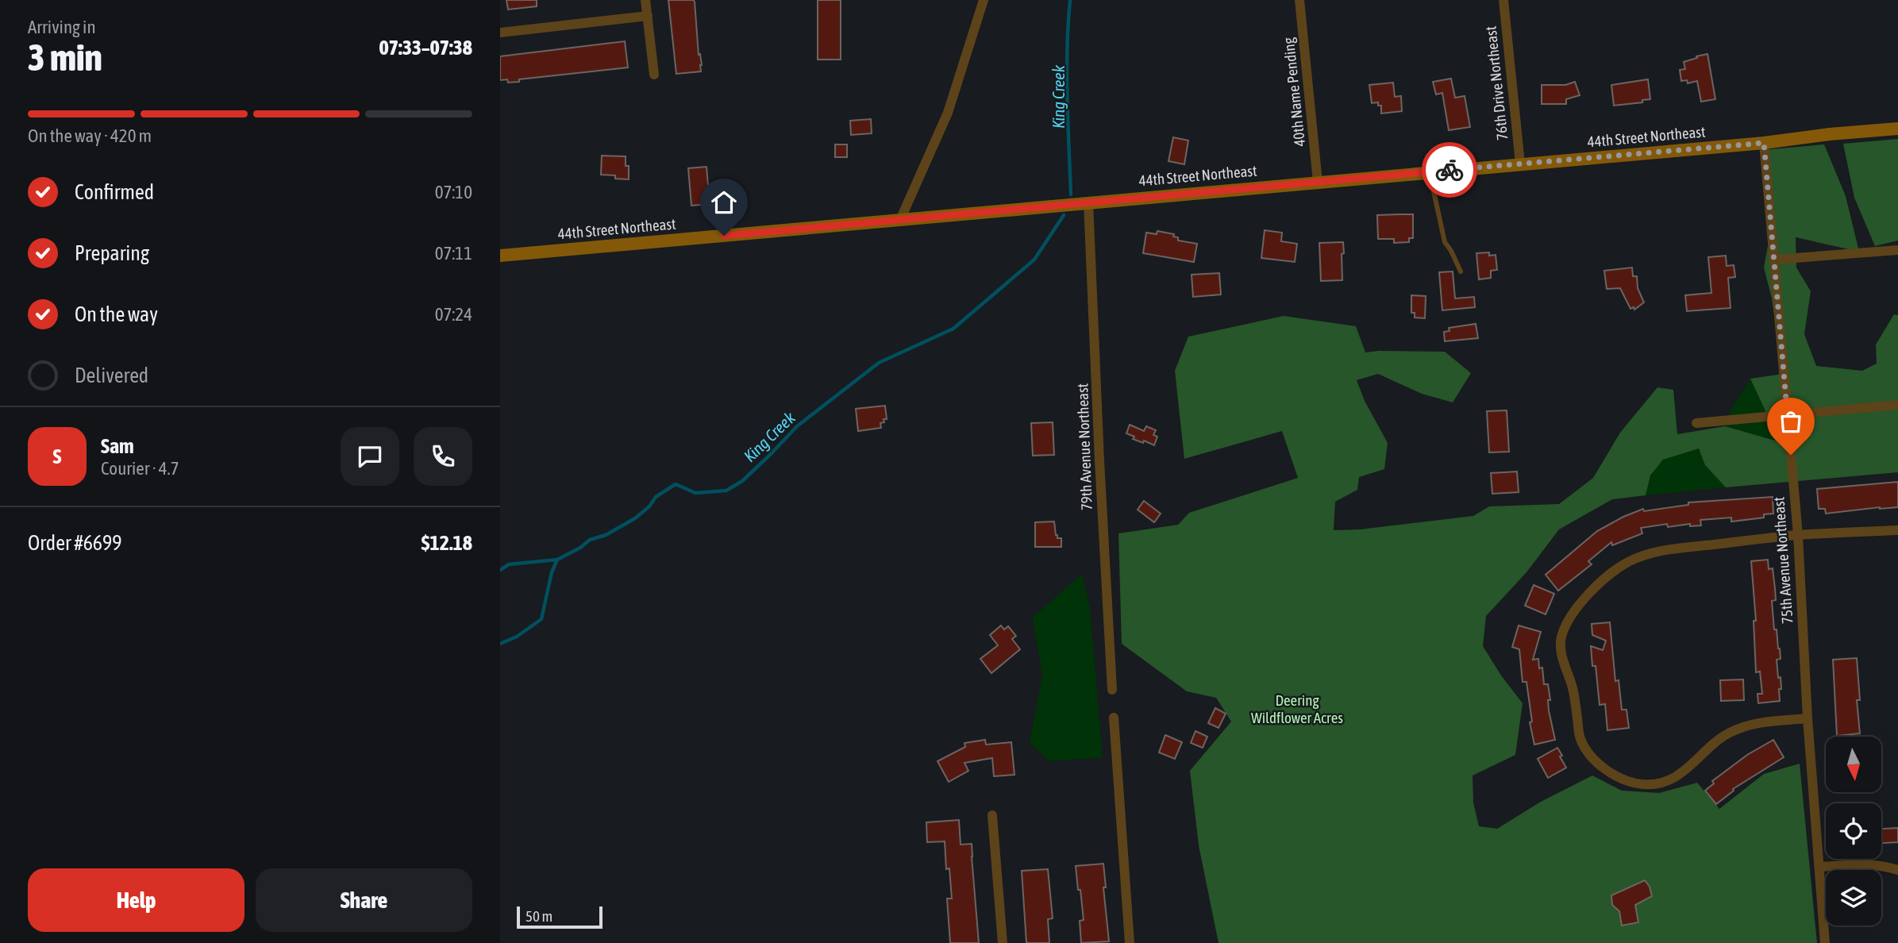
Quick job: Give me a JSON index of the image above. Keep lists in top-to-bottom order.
{
  "streets": {
    "street": [
      "76th Drive Northeast",
      "40th Name Pending",
      "44th Street Northeast",
      "79th Avenue Northeast",
      "75th Avenue Northeast"
    ]
  },
  "crossings": [
    ["76th Drive Northeast", "44th Street Northeast"],
    ["40th Name Pending", "44th Street Northeast"],
    ["44th Street Northeast", "79th Avenue Northeast"],
    ["44th Street Northeast", "75th Avenue Northeast"]
  ],
  "water": ["King Creek"],
  "parks": ["Deering Wildflower Acres"],
  "scale_bar": "50 m",
  "north": "bottom",
  "page": {
    "heading": ["3 min", "Arriving in", "07:33–07:38"],
    "panel": [
      "Sam",
      "Courier · 4.7",
      "Order #6699",
      "$12.18"
    ],
    "bar": "On the way · 420 m",
    "list": [
      ["Confirmed", "07:10"],
      ["Preparing", "07:11"],
      ["On the way", "07:24"],
      "Delivered"
    ],
    "round": "S",
    "buttons": ["Help", "Share"],
    "scale": "50 m"
  }
}
